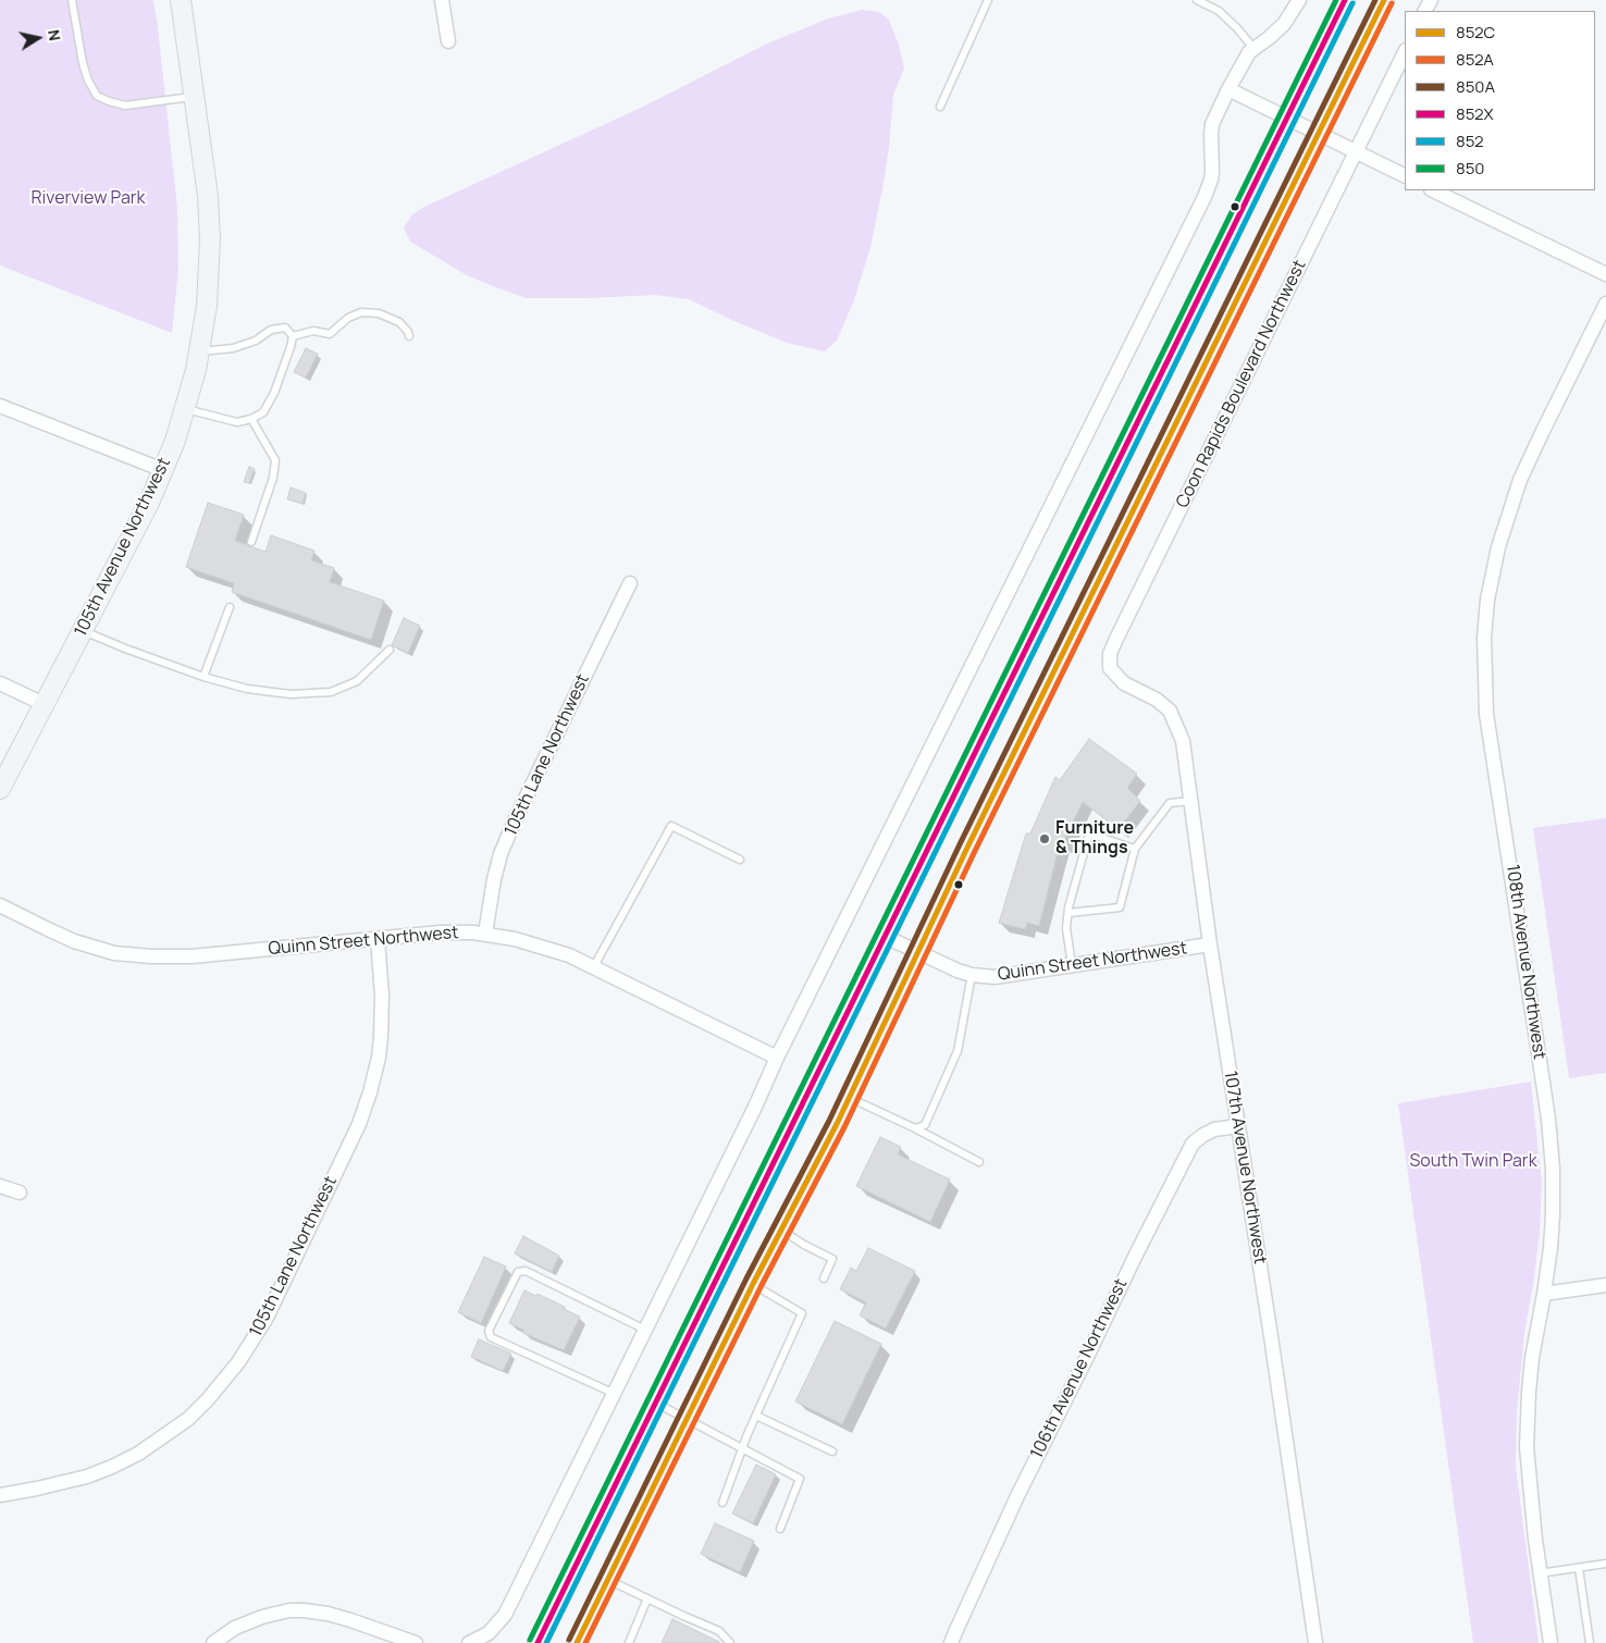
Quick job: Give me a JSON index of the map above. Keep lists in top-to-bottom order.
{
  "streets": {
    "main road": ["105th Avenue Northwest"],
    "street": [
      "Coon Rapids Boulevard Northwest",
      "105th Lane Northwest",
      "Quinn Street Northwest",
      "108th Avenue Northwest",
      "107th Avenue Northwest",
      "106th Avenue Northwest"
    ]
  },
  "crossings": [
    ["Coon Rapids Boulevard Northwest", "107th Avenue Northwest"],
    ["105th Lane Northwest", "Quinn Street Northwest"],
    ["Quinn Street Northwest", "107th Avenue Northwest"],
    ["107th Avenue Northwest", "106th Avenue Northwest"]
  ],
  "parks": ["Riverview Park", "South Twin Park"],
  "places": ["Furniture & Things"],
  "lines": [
    "transit line 852C",
    "transit line 850A",
    "transit line 852X",
    "transit line 850",
    "transit line 852A",
    "transit line 852"
  ],
  "legend": [
    "852C",
    "852A",
    "850A",
    "852X",
    "852",
    "850"
  ],
  "north": "right"
}
